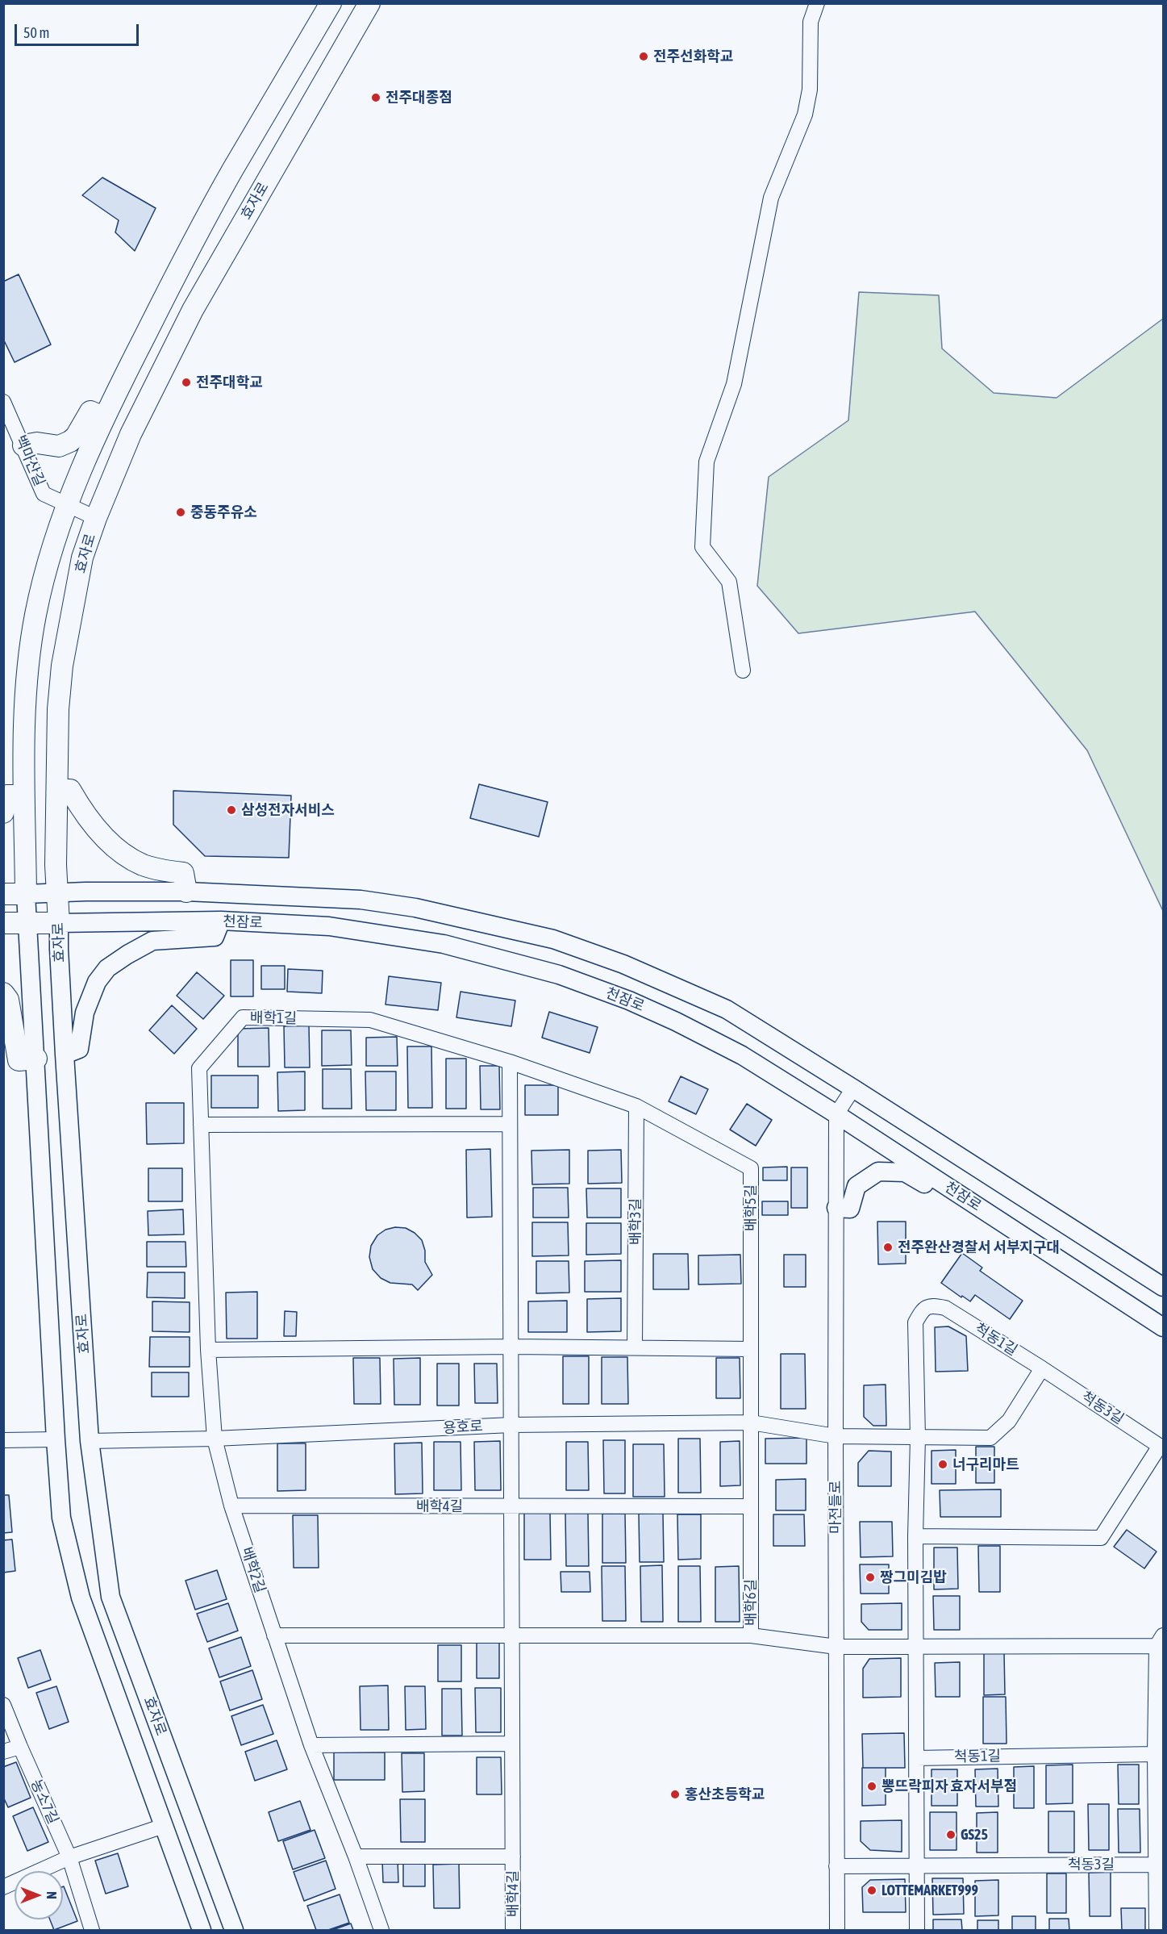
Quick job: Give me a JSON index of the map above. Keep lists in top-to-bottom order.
{
  "streets": {
    "main road": ["효자로", "천잠로"],
    "street": [
      "백마산길",
      "배학1길",
      "배학5길",
      "배학3길",
      "척동1길",
      "척동3길",
      "용호로",
      "배학4길",
      "마전들로",
      "배학2길",
      "배학6길",
      "농소7길"
    ]
  },
  "crossings": [
    ["효자로", "백마산길"],
    ["효자로", "천잠로"],
    ["효자로", "용호로"],
    ["천잠로", "마전들로"],
    ["배학1길", "용호로"],
    ["배학1길", "배학2길"],
    ["배학5길", "배학3길"],
    ["배학5길", "용호로"],
    ["배학5길", "배학6길"],
    ["척동1길", "척동3길"],
    ["척동1길", "용호로"],
    ["용호로", "배학4길"],
    ["용호로", "마전들로"],
    ["용호로", "배학2길"],
    ["용호로", "배학6길"],
    ["배학4길", "배학2길"],
    ["배학4길", "배학6길"]
  ],
  "places": [
    "전주선화학교",
    "전주대종점",
    "전주대학교",
    "중동주유소",
    "삼성전자서비스",
    "전주완산경찰서 서부지구대",
    "너구리마트",
    "짱그미김밥",
    "뽕뜨락피자 효자서부점",
    "홍산초등학교",
    "GS25",
    "LOTTEMARKET999"
  ],
  "scale_bar": "50 m",
  "north": "right"
}
